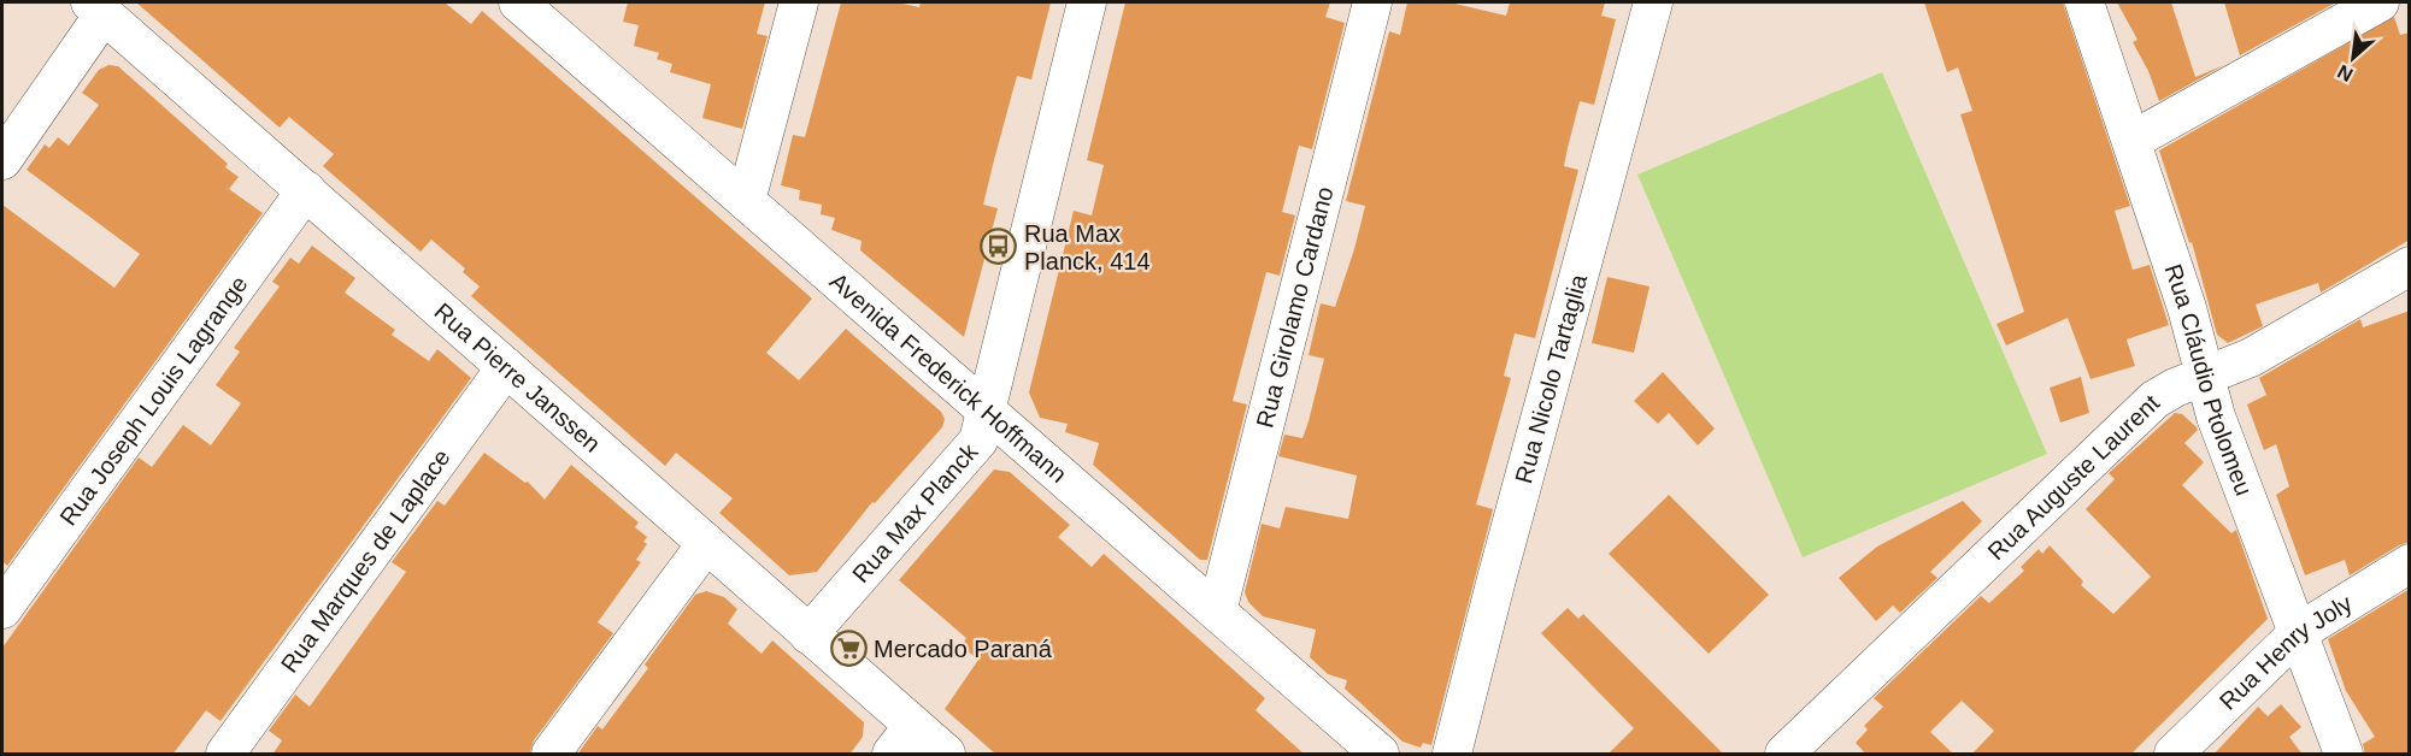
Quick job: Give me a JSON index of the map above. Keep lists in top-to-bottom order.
{
  "streets": {
    "street": [
      "Rua Girolamo Cardano",
      "Rua Pierre Janssen",
      "Avenida Frederick Hoffmann",
      "Rua Nicolo Tartaglia",
      "Rua Cláudio Ptolomeu",
      "Rua Joseph Louis Lagrange",
      "Rua Auguste Laurent",
      "Rua Max Planck",
      "Rua Marques de Laplace",
      "Rua Henry Joly"
    ]
  },
  "crossings": [
    ["Rua Girolamo Cardano", "Avenida Frederick Hoffmann"],
    ["Rua Pierre Janssen", "Rua Joseph Louis Lagrange"],
    ["Rua Pierre Janssen", "Rua Max Planck"],
    ["Rua Pierre Janssen", "Rua Marques de Laplace"],
    ["Avenida Frederick Hoffmann", "Rua Max Planck"],
    ["Rua Cláudio Ptolomeu", "Rua Auguste Laurent"],
    ["Rua Cláudio Ptolomeu", "Rua Henry Joly"]
  ],
  "places": {
    "bus stop": ["Rua Max Planck, 414"],
    "supermarket": ["Mercado Paraná"]
  },
  "north": "bottom left"
}
